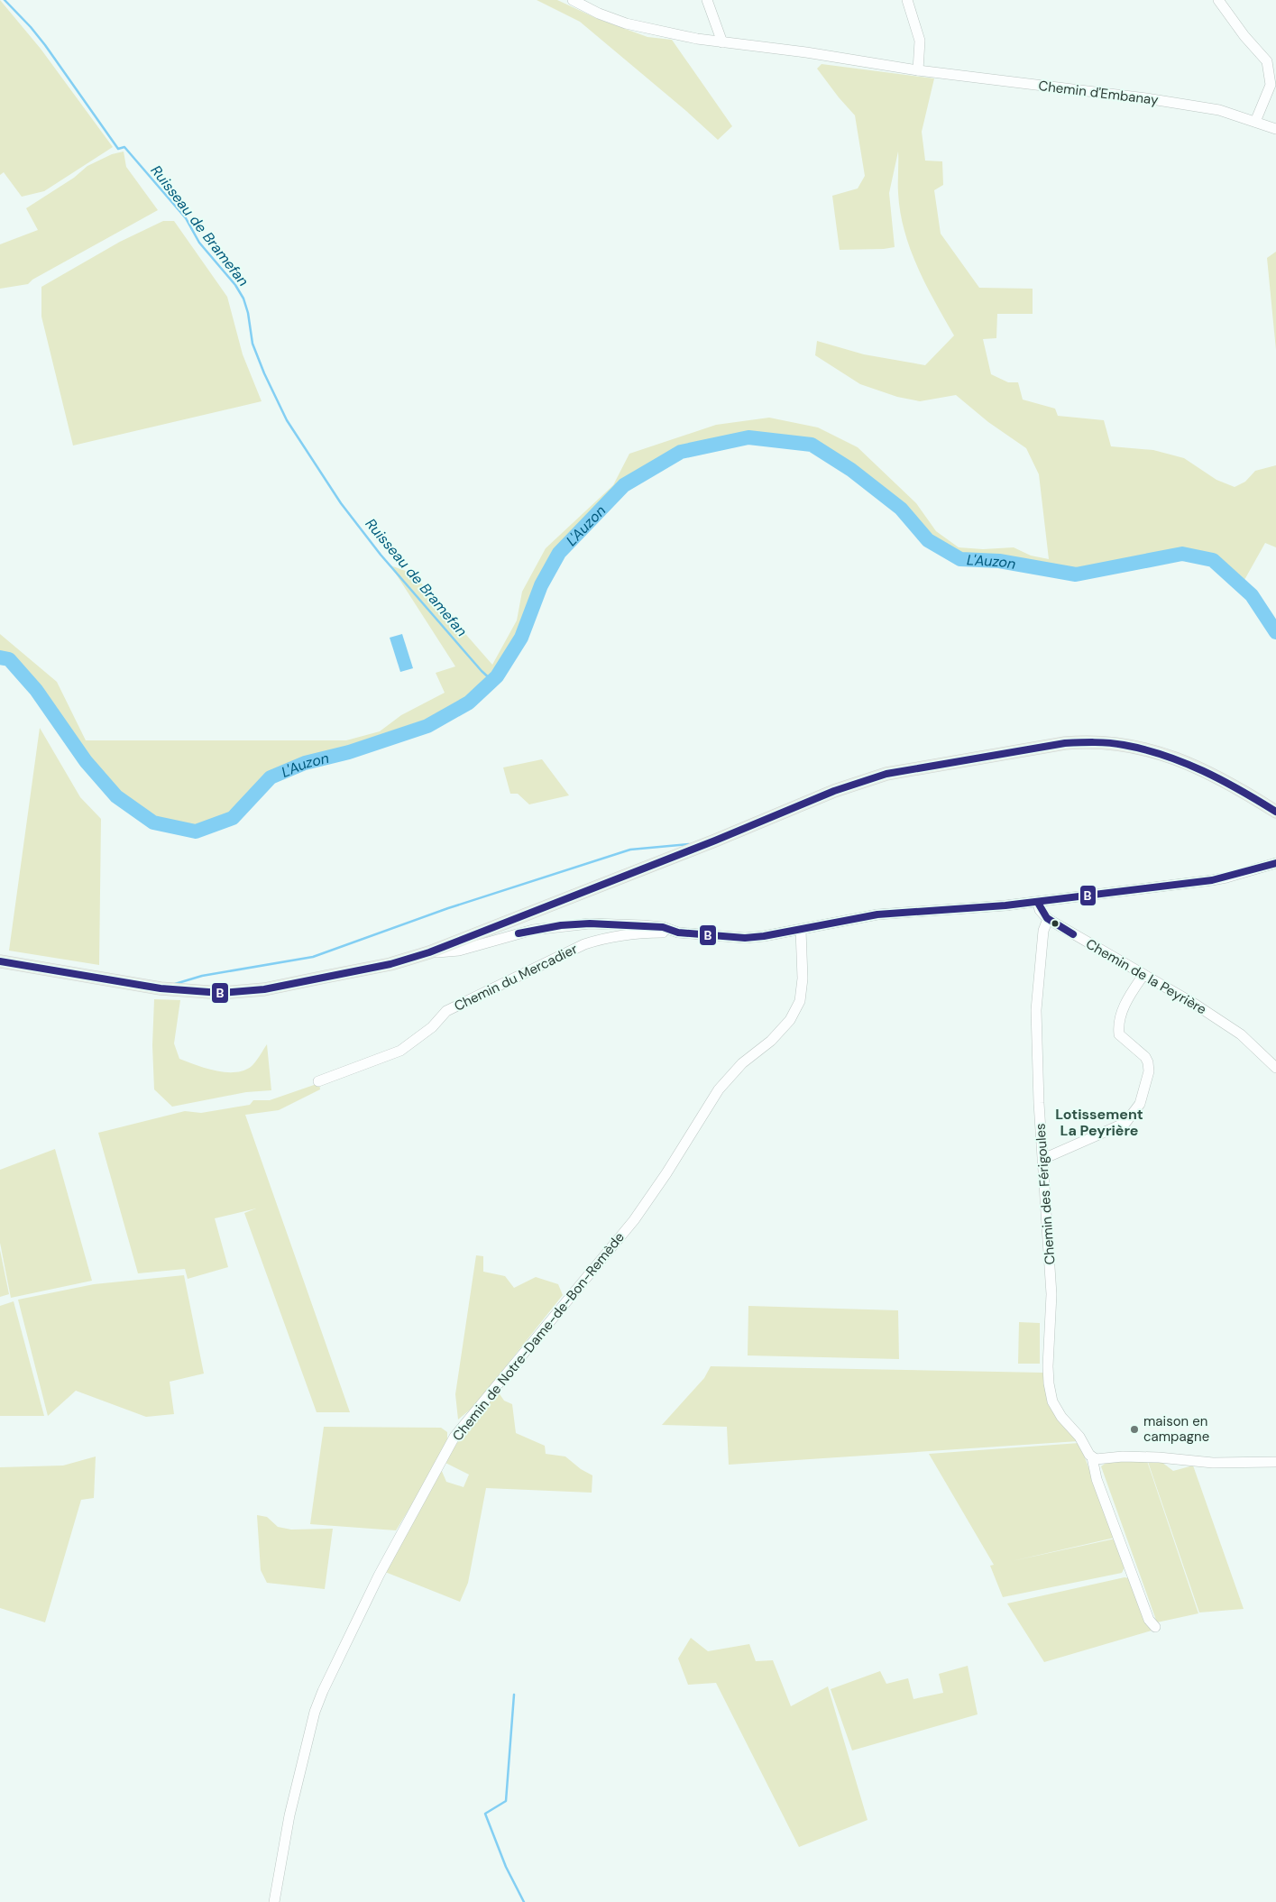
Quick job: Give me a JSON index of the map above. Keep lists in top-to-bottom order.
{
  "streets": {
    "street": [
      "Chemin d'Embanay",
      "Chemin de la Peyrière",
      "Chemin du Mercadier",
      "Chemin des Férigoules",
      "Chemin de Notre-Dame-de-Bon-Remède"
    ]
  },
  "crossings": [
    ["Chemin de la Peyrière", "Chemin des Férigoules"]
  ],
  "districts": ["Lotissement La Peyrière"],
  "water": ["Ruisseau de Bramefan", "L'Auzon"],
  "places": ["maison en campagne"],
  "lines": ["transit line B"]
}
